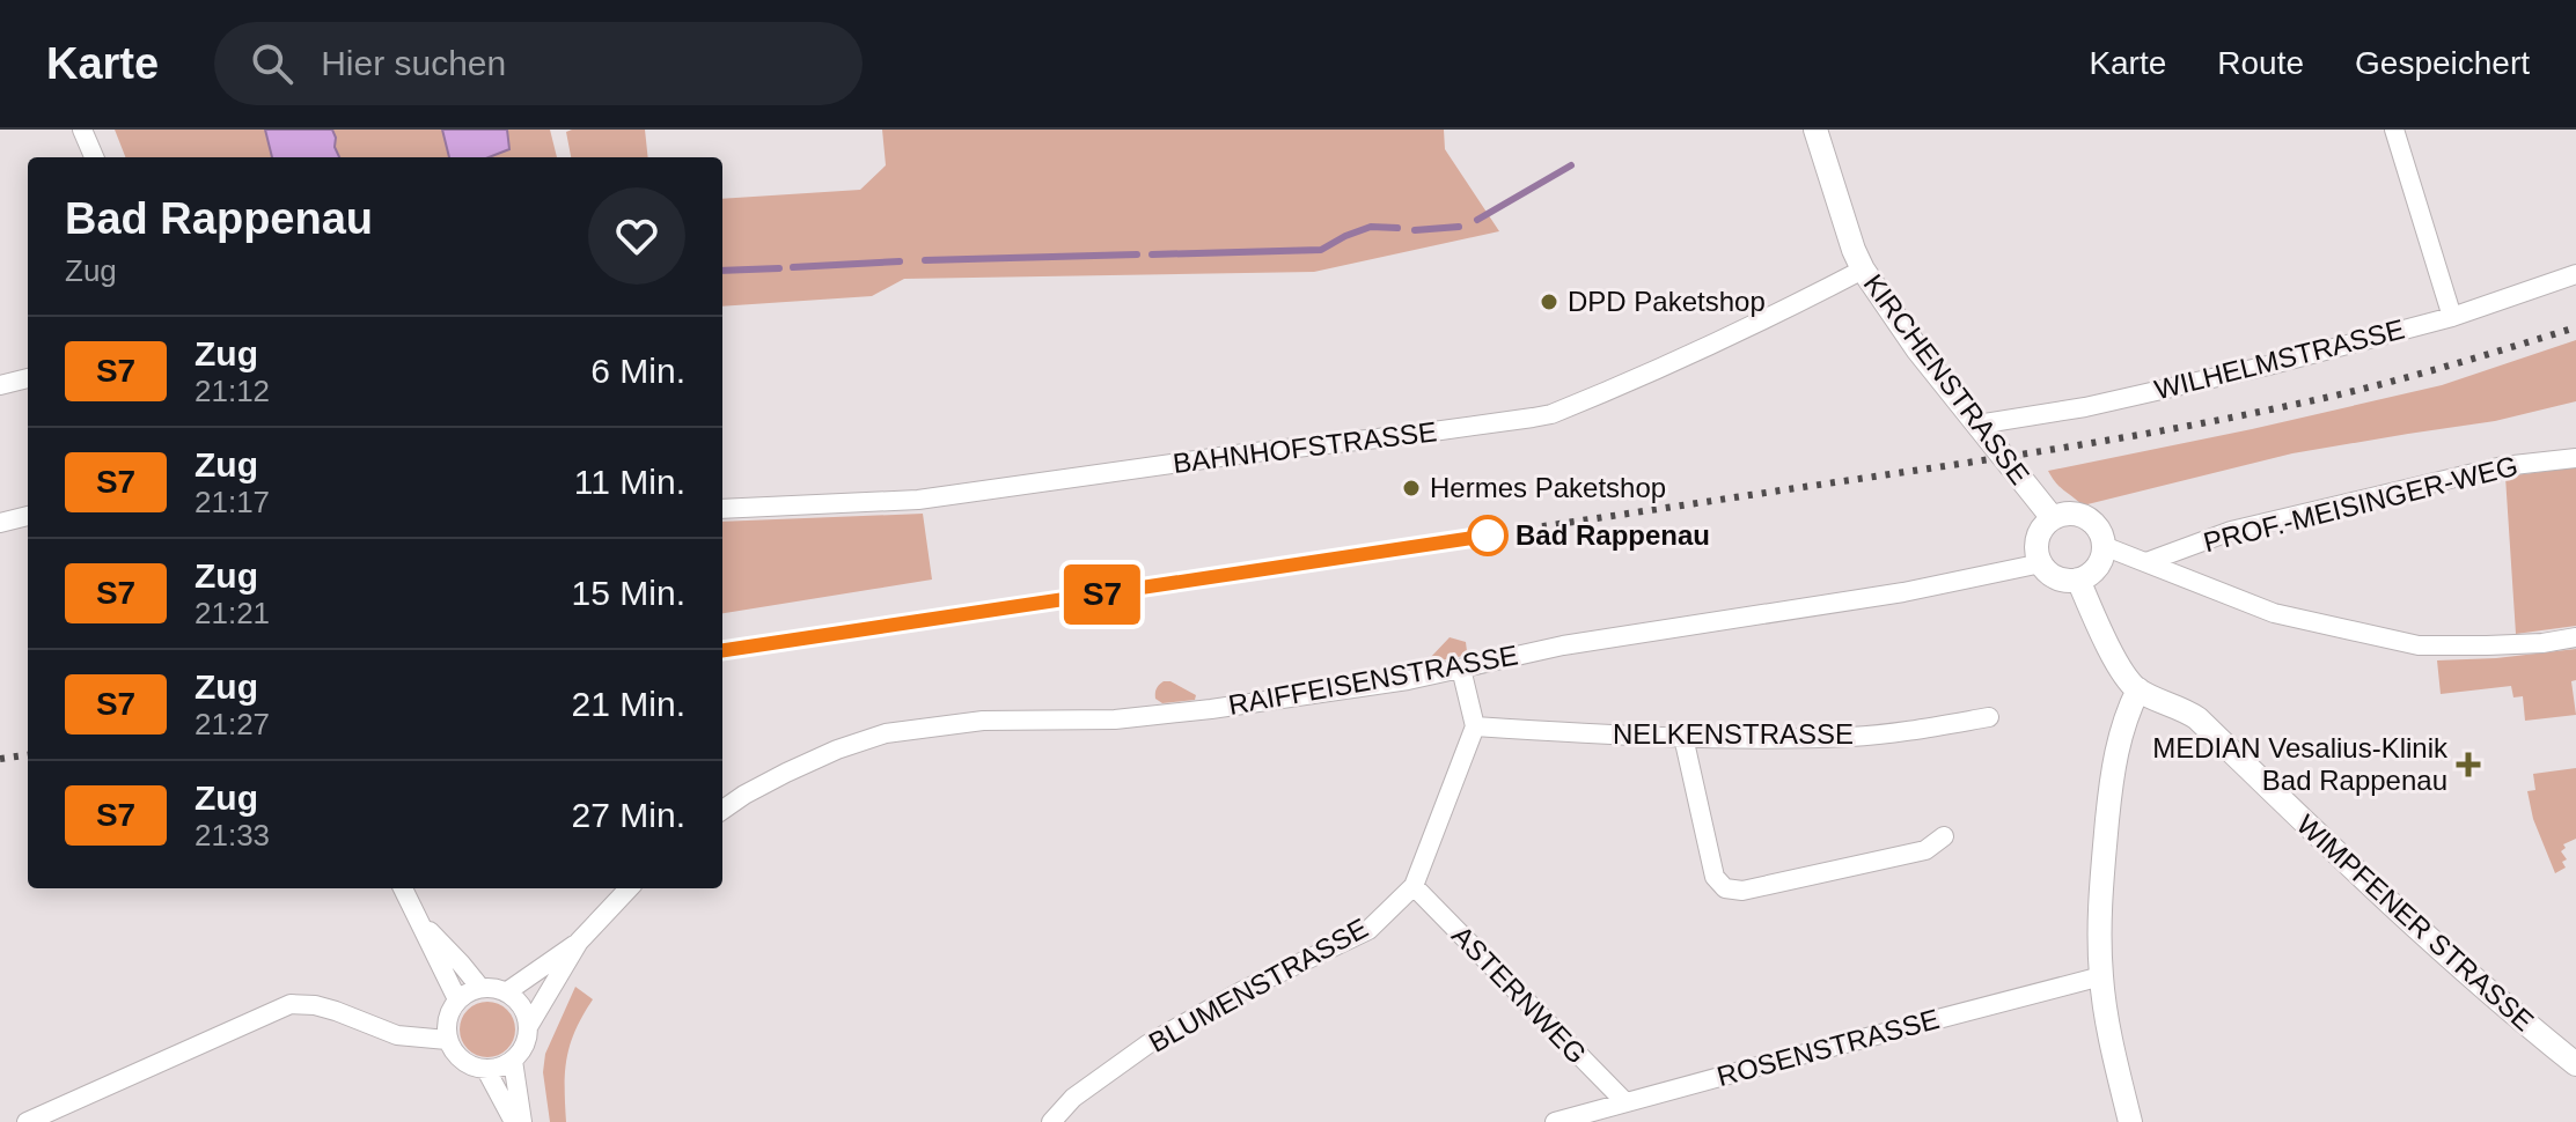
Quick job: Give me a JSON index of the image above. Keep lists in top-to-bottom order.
{
  "streets": {
    "street": [
      "WILHELMSTRASSE",
      "KIRCHENSTRASSE",
      "BAHNHOFSTRASSE",
      "PROF.-MEISINGER-WEG",
      "RAIFFEISENSTRASSE",
      "NELKENSTRASSE",
      "WIMPFENER STRASSE",
      "BLUMENSTRASSE",
      "ASTERNWEG",
      "ROSENSTRASSE"
    ]
  },
  "crossings": [
    ["WILHELMSTRASSE", "KIRCHENSTRASSE"],
    ["KIRCHENSTRASSE", "BAHNHOFSTRASSE"],
    ["KIRCHENSTRASSE", "RAIFFEISENSTRASSE"],
    ["NELKENSTRASSE", "BLUMENSTRASSE"],
    ["BLUMENSTRASSE", "ASTERNWEG"],
    ["ASTERNWEG", "ROSENSTRASSE"]
  ],
  "places": {
    "other": ["DPD Paketshop", "Hermes Paketshop", "Bad Rappenau"],
    "health": ["MEDIAN Vesalius-Klinik Bad Rappenau"]
  },
  "page": {
    "header": "Karte",
    "search": "Hier suchen",
    "nav": ["Karte", "Route", "Gespeichert"],
    "on_map": "S7",
    "heading": ["Bad Rappenau", "Zug"],
    "list": [
      {
        "mark": "S7",
        "name": "Zug",
        "note": "21:12",
        "value": "6 Min."
      },
      {
        "mark": "S7",
        "name": "Zug",
        "note": "21:17",
        "value": "11 Min."
      },
      {
        "mark": "S7",
        "name": "Zug",
        "note": "21:21",
        "value": "15 Min."
      },
      {
        "mark": "S7",
        "name": "Zug",
        "note": "21:27",
        "value": "21 Min."
      },
      {
        "mark": "S7",
        "name": "Zug",
        "note": "21:33",
        "value": "27 Min."
      }
    ]
  }
}
